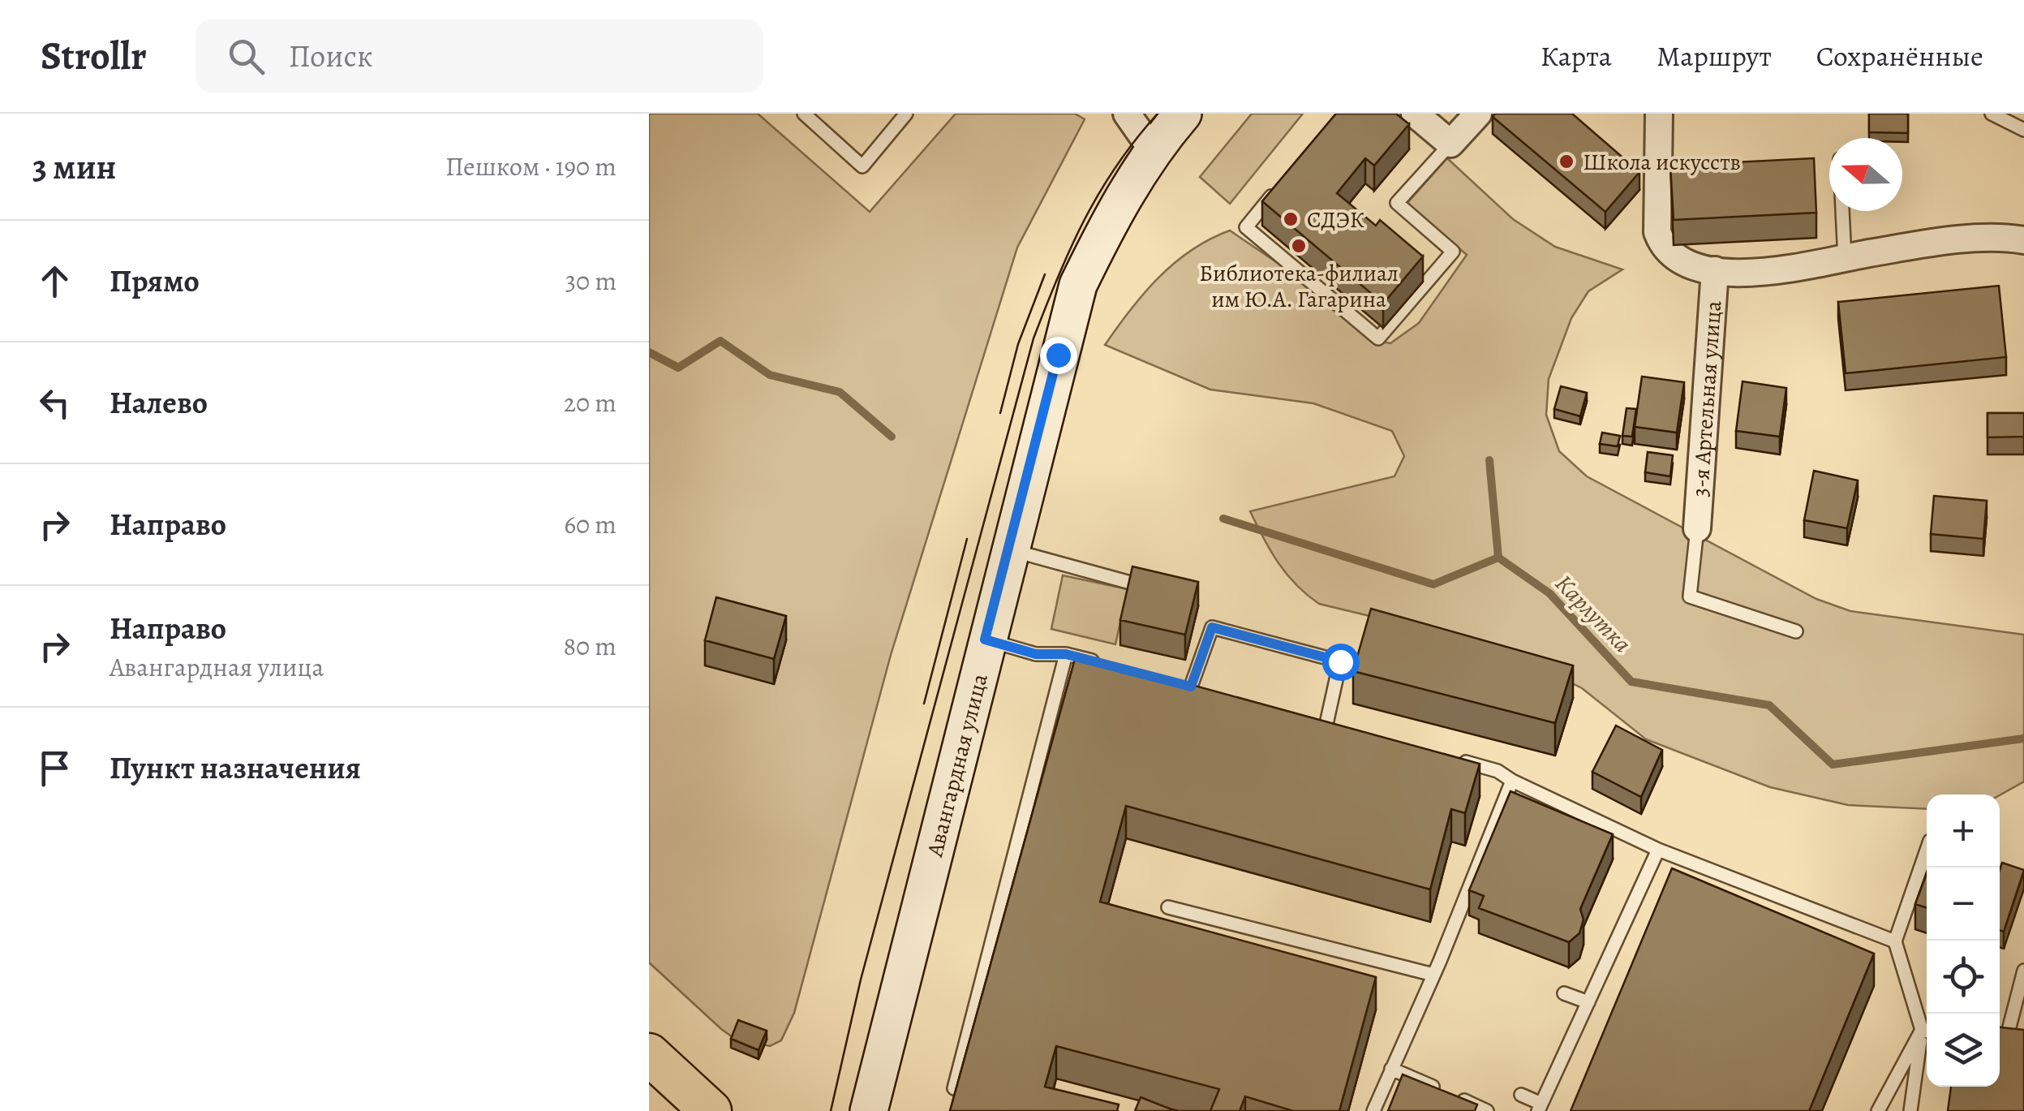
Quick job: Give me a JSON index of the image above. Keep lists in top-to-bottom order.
{
  "streets": {
    "street": ["3-я Артельная улица", "Авангардная улица"]
  },
  "water": ["Карлутка"],
  "places": ["Школа искусств", "СДЭК", "Библиотека-филиал им Ю.А. Гагарина"],
  "north": "left",
  "page": {
    "header": "Strollr",
    "search": "Поиск",
    "nav": ["Карта", "Маршрут", "Сохранённые"],
    "heading": ["3 мин", "Пешком · 190 m"],
    "list": [
      ["Прямо", "30 m"],
      ["Налево", "20 m"],
      ["Направо", "60 m"],
      ["Направо", "Авангардная улица", "80 m"],
      "Пункт назначения"
    ],
    "map_buttons": ["+", "−"]
  }
}
